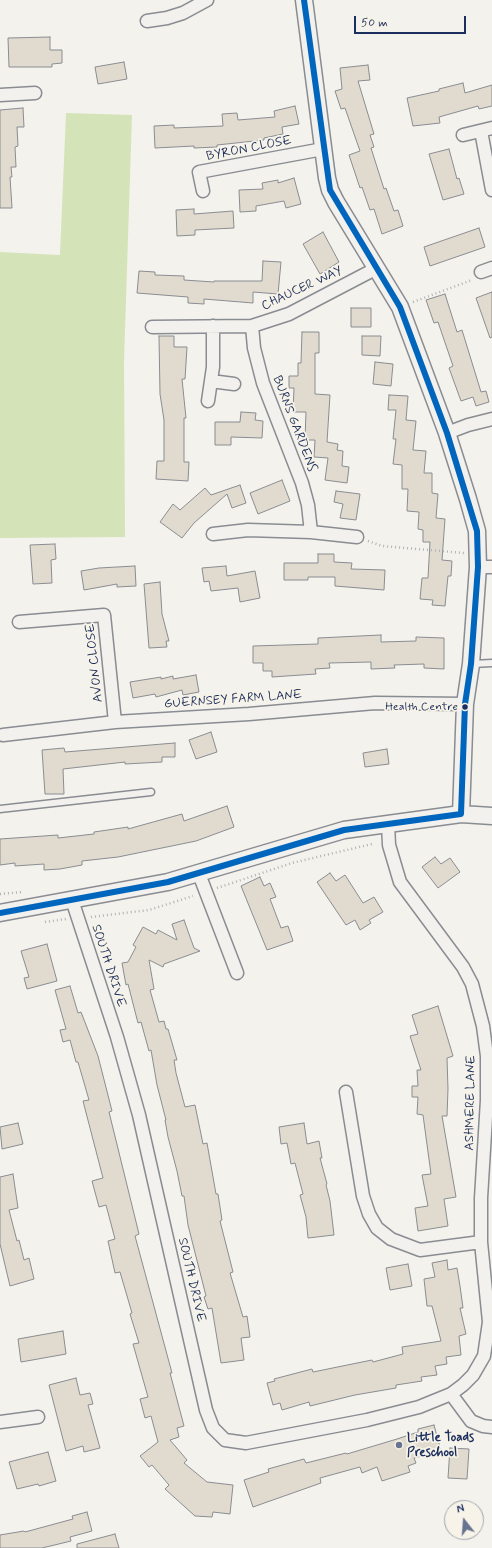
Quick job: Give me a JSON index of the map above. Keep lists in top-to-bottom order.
{
  "streets": {
    "street": [
      "BYRON CLOSE",
      "CHAUCER WAY",
      "BURNS GARDENS",
      "AVON CLOSE",
      "GUERNSEY FARM LANE",
      "SOUTH DRIVE",
      "ASHMERE LANE"
    ]
  },
  "crossings": [
    ["CHAUCER WAY", "BURNS GARDENS"],
    ["AVON CLOSE", "GUERNSEY FARM LANE"],
    ["SOUTH DRIVE", "ASHMERE LANE"]
  ],
  "places": ["Health Centre", "Little Toads Preschool"],
  "scale_bar": "50 m",
  "north": "top"
}
